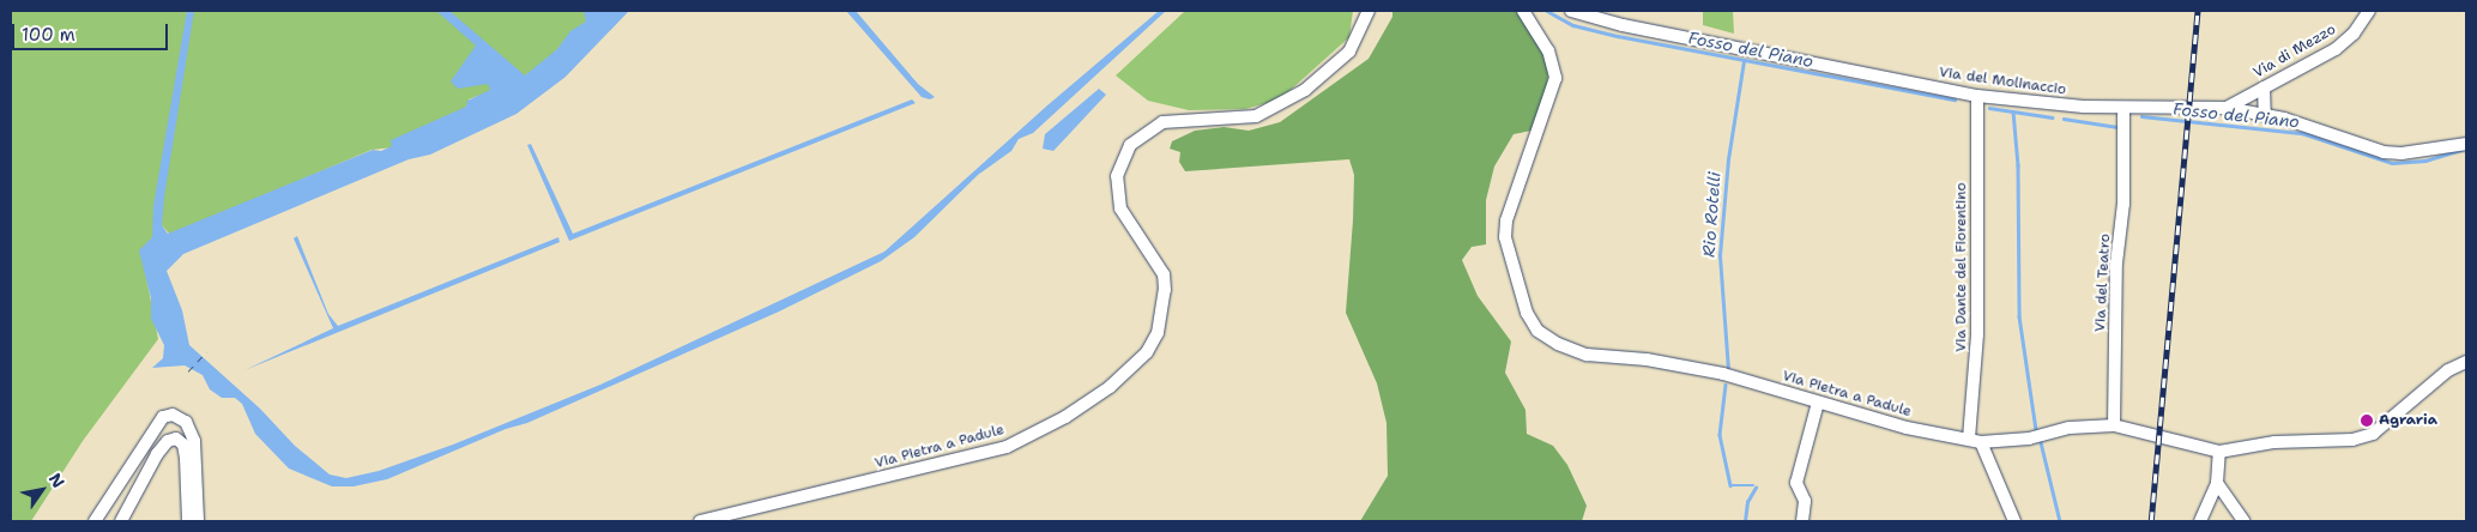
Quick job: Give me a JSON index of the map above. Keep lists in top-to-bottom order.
{
  "streets": {
    "street": [
      "Via di Mezzo",
      "Via del Molinaccio",
      "Via Dante del Fiorentino",
      "Via del Teatro",
      "Via Pietra a Padule"
    ]
  },
  "crossings": [
    ["Via di Mezzo", "Via del Molinaccio"],
    ["Via del Molinaccio", "Via Dante del Fiorentino"],
    ["Via del Molinaccio", "Via del Teatro"],
    ["Via Dante del Fiorentino", "Via Pietra a Padule"],
    ["Via del Teatro", "Via Pietra a Padule"]
  ],
  "water": ["Fosso del Piano", "Rio Rotelli"],
  "places": ["Agraria"],
  "scale_bar": "100 m",
  "north": "top right"
}
